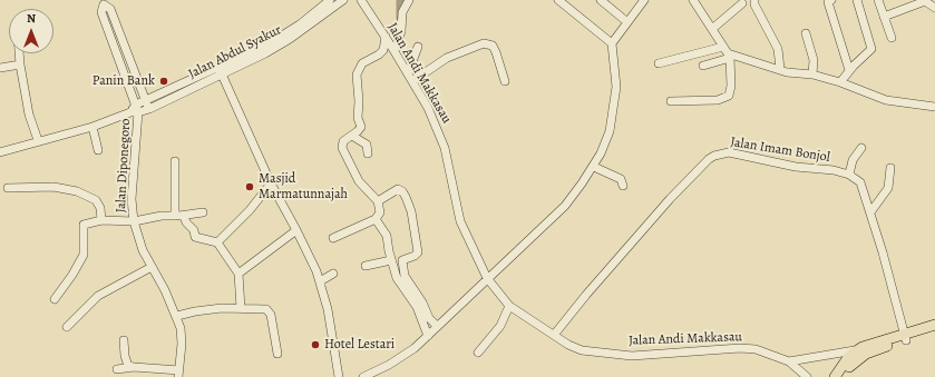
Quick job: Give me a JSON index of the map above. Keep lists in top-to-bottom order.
{
  "streets": {
    "street": [
      "Jalan Abdul Syakur",
      "Jalan Andi Makkasau",
      "Jalan Imam Bonjol",
      "Jalan Diponegoro"
    ]
  },
  "crossings": [
    ["Jalan Abdul Syakur", "Jalan Diponegoro"],
    ["Jalan Andi Makkasau", "Jalan Imam Bonjol"]
  ],
  "places": ["Panin Bank", "Masjid Marmatunnajah", "Hotel Lestari"],
  "north": "top"
}
